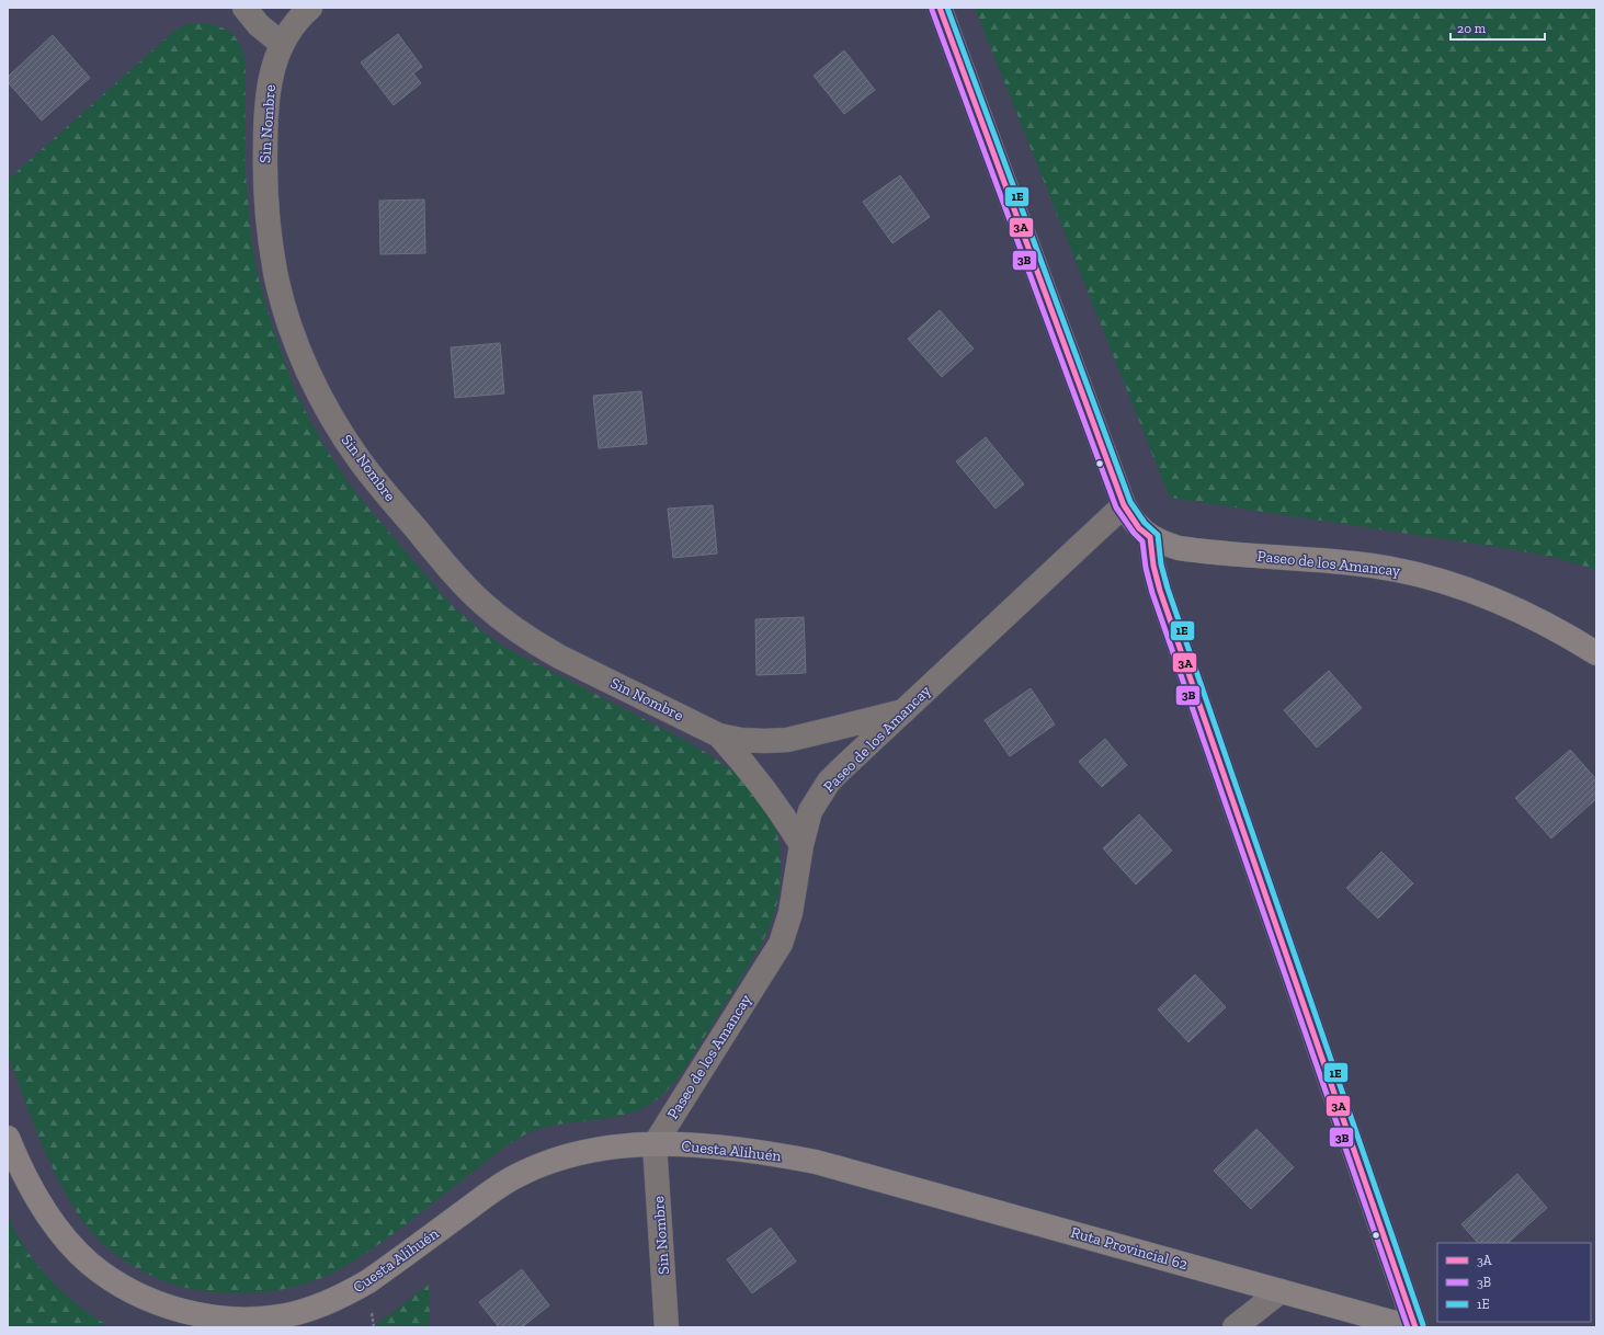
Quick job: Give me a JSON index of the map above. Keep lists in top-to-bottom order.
{
  "streets": {
    "main road": ["Paseo de los Amancay", "Cuesta Alihuén", "Ruta Provincial 62"],
    "street": ["Sin Nombre"]
  },
  "crossings": [
    ["Sin Nombre", "Paseo de los Amancay"],
    ["Sin Nombre", "Cuesta Alihuén"],
    ["Paseo de los Amancay", "Cuesta Alihuén"],
    ["Cuesta Alihuén", "Ruta Provincial 62"]
  ],
  "lines": ["transit line 3A", "transit line 1E", "transit line 3B"],
  "legend": ["3A", "3B", "1E"],
  "scale_bar": "20 m"
}
